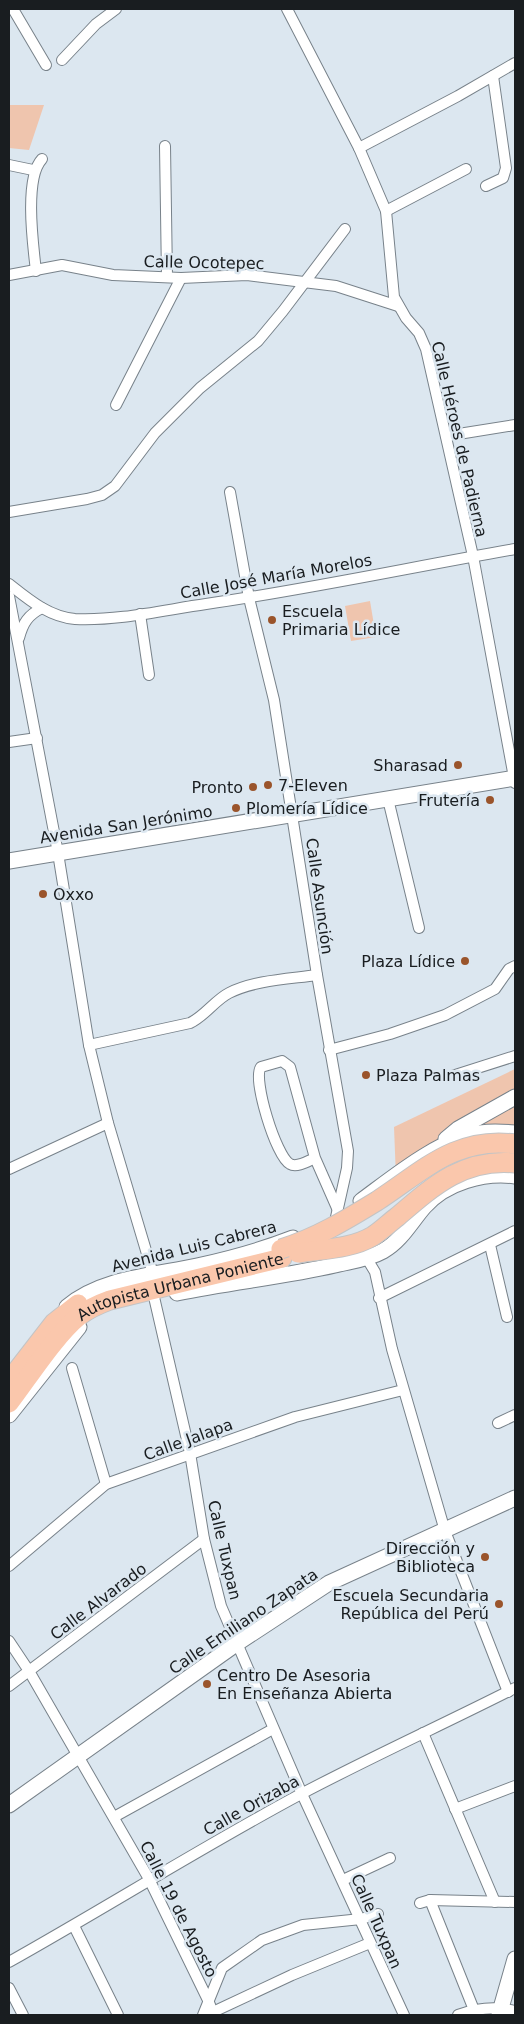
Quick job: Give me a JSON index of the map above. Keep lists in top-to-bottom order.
{
  "streets": {
    "highway": ["Autopista Urbana Poniente"],
    "main road": ["Avenida San Jerónimo", "Avenida Luis Cabrera", "Calle Emiliano Zapata"],
    "street": [
      "Calle Ocotepec",
      "Calle Héroes de Padierna",
      "Calle José María Morelos",
      "Calle Asunción",
      "Calle Jalapa",
      "Calle Tuxpan",
      "Calle Alvarado",
      "Calle Orizaba",
      "Calle 19 de Agosto"
    ]
  },
  "crossings": [
    ["Calle Ocotepec", "Calle Héroes de Padierna"],
    ["Calle Héroes de Padierna", "Calle José María Morelos"],
    ["Calle Héroes de Padierna", "Avenida San Jerónimo"],
    ["Calle José María Morelos", "Calle Asunción"],
    ["Avenida San Jerónimo", "Calle Asunción"],
    ["Calle Asunción", "Avenida Luis Cabrera"],
    ["Avenida Luis Cabrera", "Autopista Urbana Poniente"],
    ["Calle Jalapa", "Calle Tuxpan"],
    ["Calle Tuxpan", "Calle Alvarado"],
    ["Calle Tuxpan", "Calle Emiliano Zapata"],
    ["Calle Tuxpan", "Calle Orizaba"],
    ["Calle Emiliano Zapata", "Calle 19 de Agosto"],
    ["Calle Orizaba", "Calle 19 de Agosto"]
  ],
  "places": [
    "Escuela Primaria Lídice",
    "Sharasad",
    "7-Eleven",
    "Pronto",
    "Frutería",
    "Plomería Lídice",
    "Oxxo",
    "Plaza Lídice",
    "Plaza Palmas",
    "Dirección y Biblioteca",
    "Escuela Secundaria República del Perú",
    "Centro De Asesoria En Enseñanza Abierta"
  ]
}
